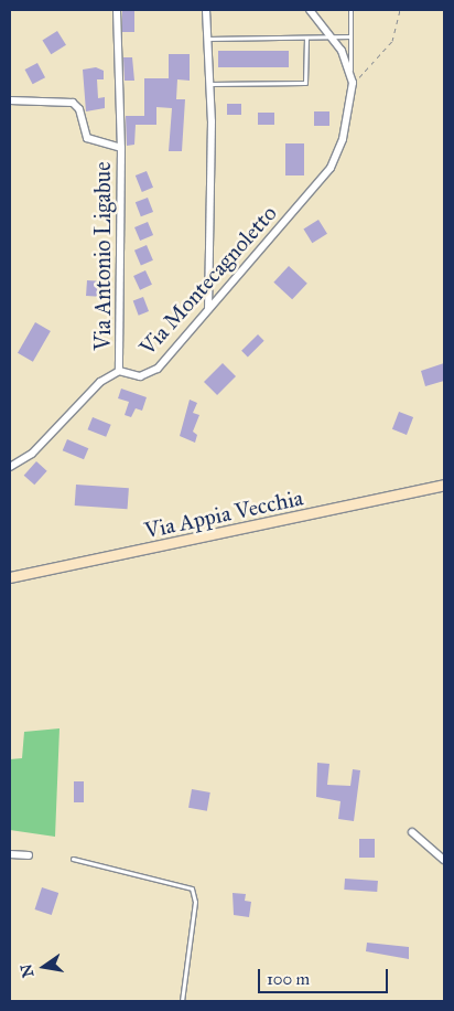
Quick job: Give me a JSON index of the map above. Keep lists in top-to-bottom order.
{
  "streets": {
    "main road": ["Via Appia Vecchia"],
    "street": ["Via Antonio Ligabue", "Via Montecagnoletto"]
  },
  "crossings": [
    ["Via Antonio Ligabue", "Via Montecagnoletto"]
  ],
  "scale_bar": "100 m",
  "north": "left"
}
